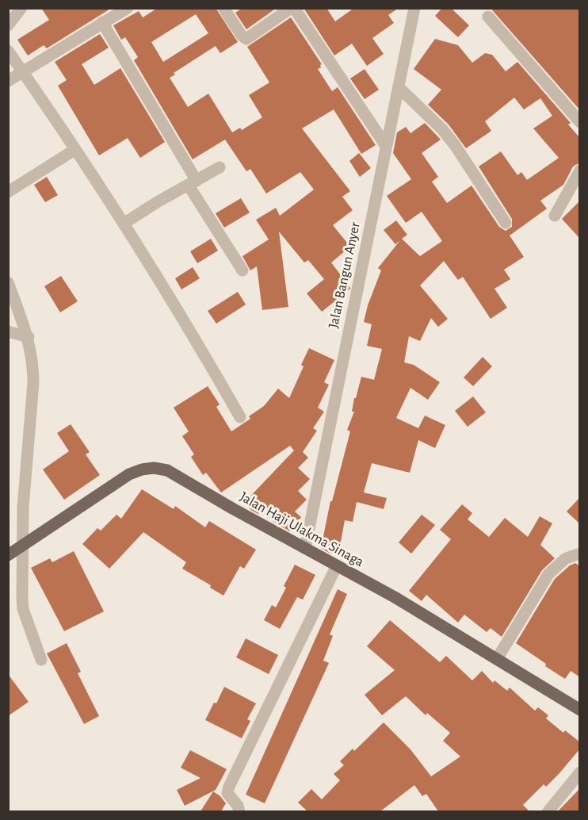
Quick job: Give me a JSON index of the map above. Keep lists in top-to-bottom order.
{
  "streets": {
    "main road": ["Jalan Haji Ulakma Sinaga"],
    "street": ["Jalan Bangun Anyer"]
  },
  "crossings": [
    ["Jalan Bangun Anyer", "Jalan Haji Ulakma Sinaga"]
  ]
}
